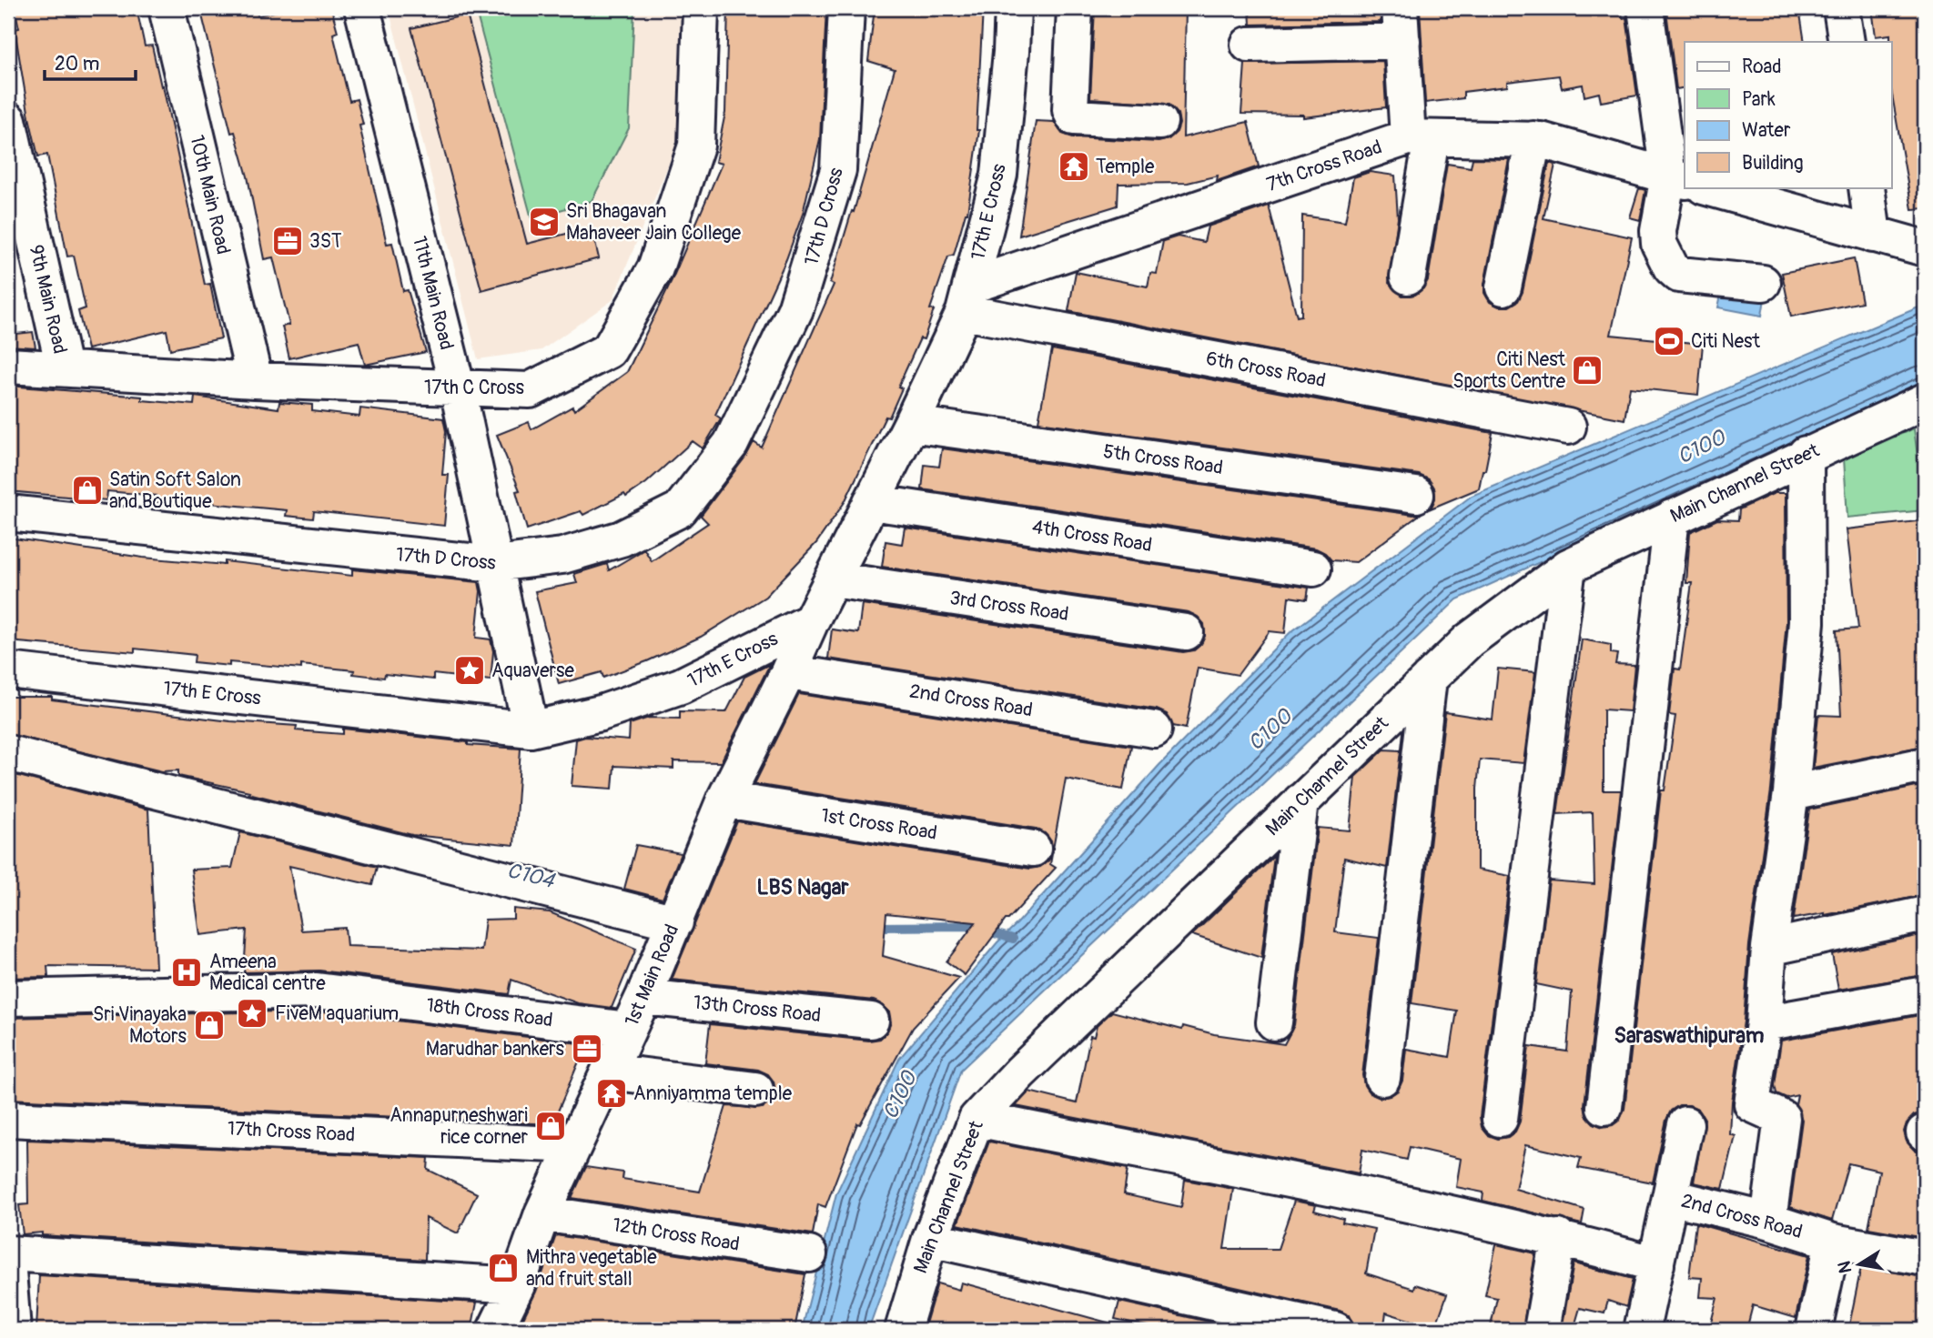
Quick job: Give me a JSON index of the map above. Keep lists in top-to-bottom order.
{
  "streets": {
    "street": [
      "7th Cross Road",
      "10th Main Road",
      "17th E Cross",
      "17th D Cross",
      "11th Main Road",
      "9th Main Road",
      "6th Cross Road",
      "17th C Cross",
      "5th Cross Road",
      "Main Channel Street",
      "4th Cross Road",
      "3rd Cross Road",
      "2nd Cross Road",
      "1st Cross Road",
      "1st Main Road",
      "13th Cross Road",
      "18th Cross Road",
      "17th Cross Road",
      "12th Cross Road"
    ]
  },
  "crossings": [
    ["7th Cross Road", "17th E Cross"],
    ["7th Cross Road", "6th Cross Road"],
    ["10th Main Road", "17th C Cross"],
    ["17th E Cross", "11th Main Road"],
    ["17th E Cross", "6th Cross Road"],
    ["17th E Cross", "5th Cross Road"],
    ["17th E Cross", "4th Cross Road"],
    ["17th E Cross", "3rd Cross Road"],
    ["17th E Cross", "1st Main Road"],
    ["17th D Cross", "11th Main Road"],
    ["11th Main Road", "17th C Cross"],
    ["9th Main Road", "17th C Cross"],
    ["2nd Cross Road", "1st Main Road"],
    ["1st Cross Road", "1st Main Road"],
    ["1st Main Road", "13th Cross Road"],
    ["1st Main Road", "18th Cross Road"],
    ["1st Main Road", "17th Cross Road"],
    ["1st Main Road", "12th Cross Road"]
  ],
  "districts": ["LBS Nagar", "Saraswathipuram"],
  "water": ["C100", "C104"],
  "places": {
    "temple": ["Temple", "Anniyamma temple"],
    "school or university": ["Sri Bhagavan Mahaveer Jain College"],
    "office": ["3ST", "Marudhar bankers"],
    "sports": ["Citi Nest"],
    "shop": [
      "Citi Nest Sports Centre",
      "Satin Soft Salon and Boutique",
      "Sri Vinayaka Motors",
      "Annapurneshwari rice corner",
      "Mithra vegetable and fruit stall"
    ],
    "place": ["Aquaverse", "FiveM aquarium"],
    "hospital": ["Ameena Medical centre"]
  },
  "legend": [
    "Road",
    "Park",
    "Water",
    "Building"
  ],
  "scale_bar": "20 m",
  "north": "left"
}
